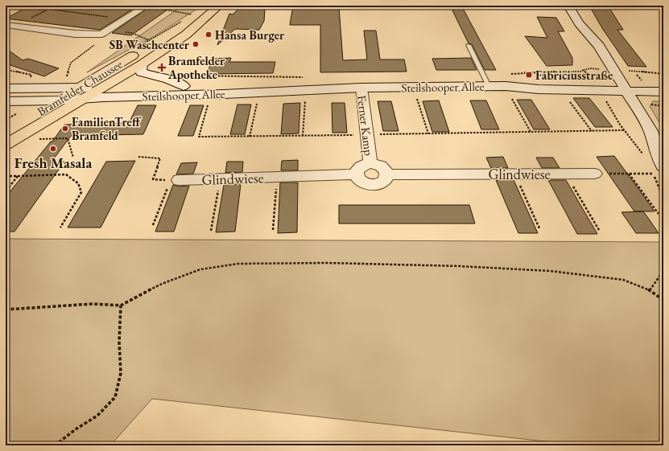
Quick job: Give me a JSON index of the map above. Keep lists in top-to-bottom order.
{
  "streets": {
    "main road": ["Steilshooper Allee", "Bramfelder Chaussee"],
    "street": ["Ferner Kamp", "Glindwiese"]
  },
  "crossings": [
    ["Steilshooper Allee", "Bramfelder Chaussee"],
    ["Steilshooper Allee", "Ferner Kamp"],
    ["Ferner Kamp", "Glindwiese"]
  ],
  "places": {
    "other": [
      "Hansa Burger",
      "SB Waschcenter",
      "FamilienTreff Bramfeld",
      "Fresh Masala"
    ],
    "health": ["Bramfelder Apotheke"],
    "transit": ["Fabriciusstraße"]
  }
}
